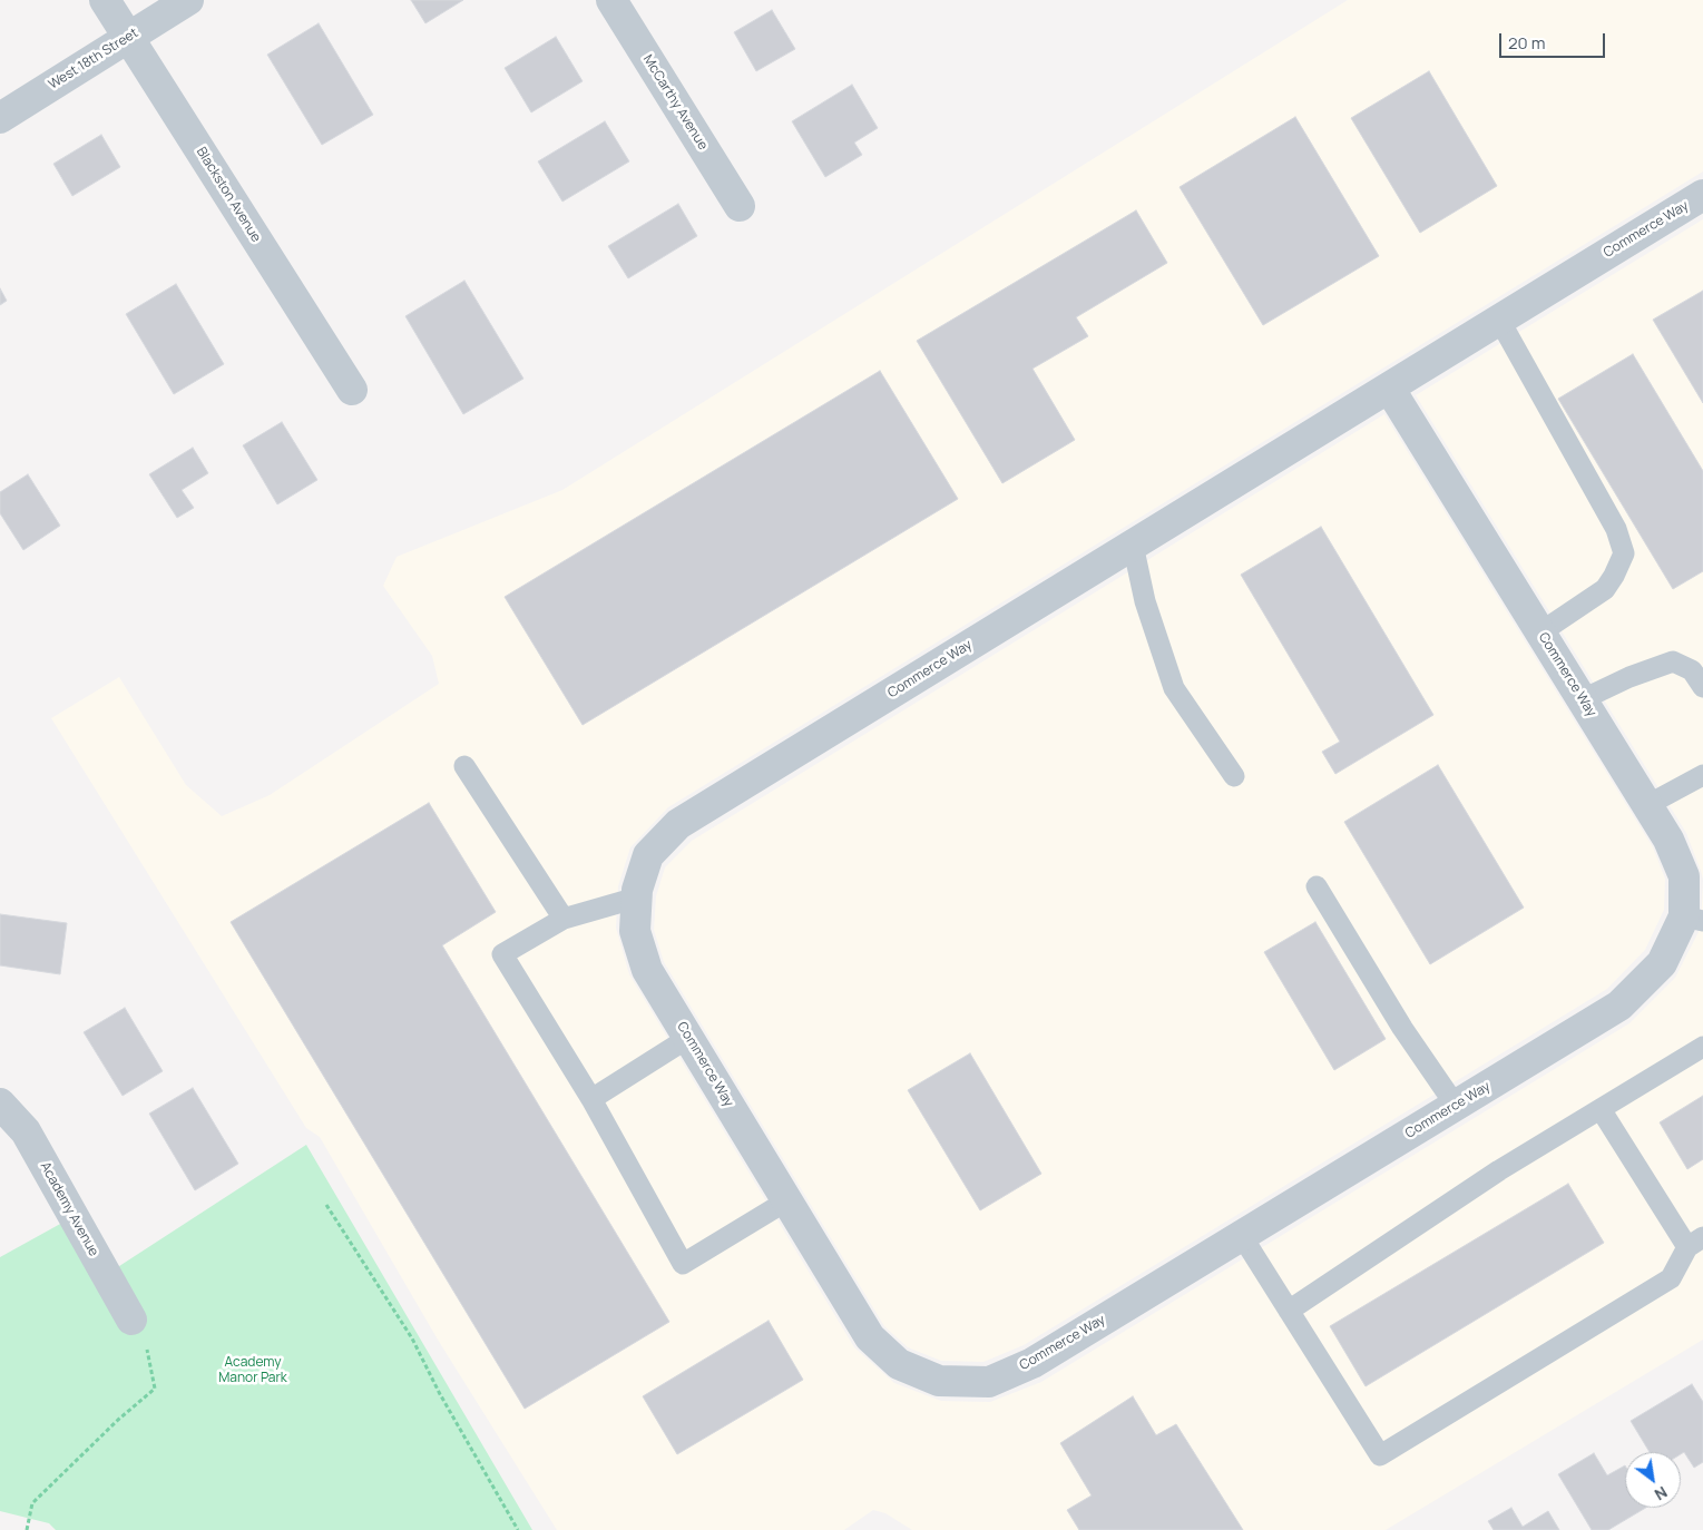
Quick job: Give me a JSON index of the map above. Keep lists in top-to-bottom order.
{
  "streets": {
    "street": [
      "West 18th Street",
      "McCarthy Avenue",
      "Blackston Avenue",
      "Commerce Way",
      "Academy Avenue"
    ]
  },
  "crossings": [
    ["West 18th Street", "Blackston Avenue"]
  ],
  "parks": ["Academy Manor Park"],
  "scale_bar": "20 m",
  "north": "bottom right"
}
